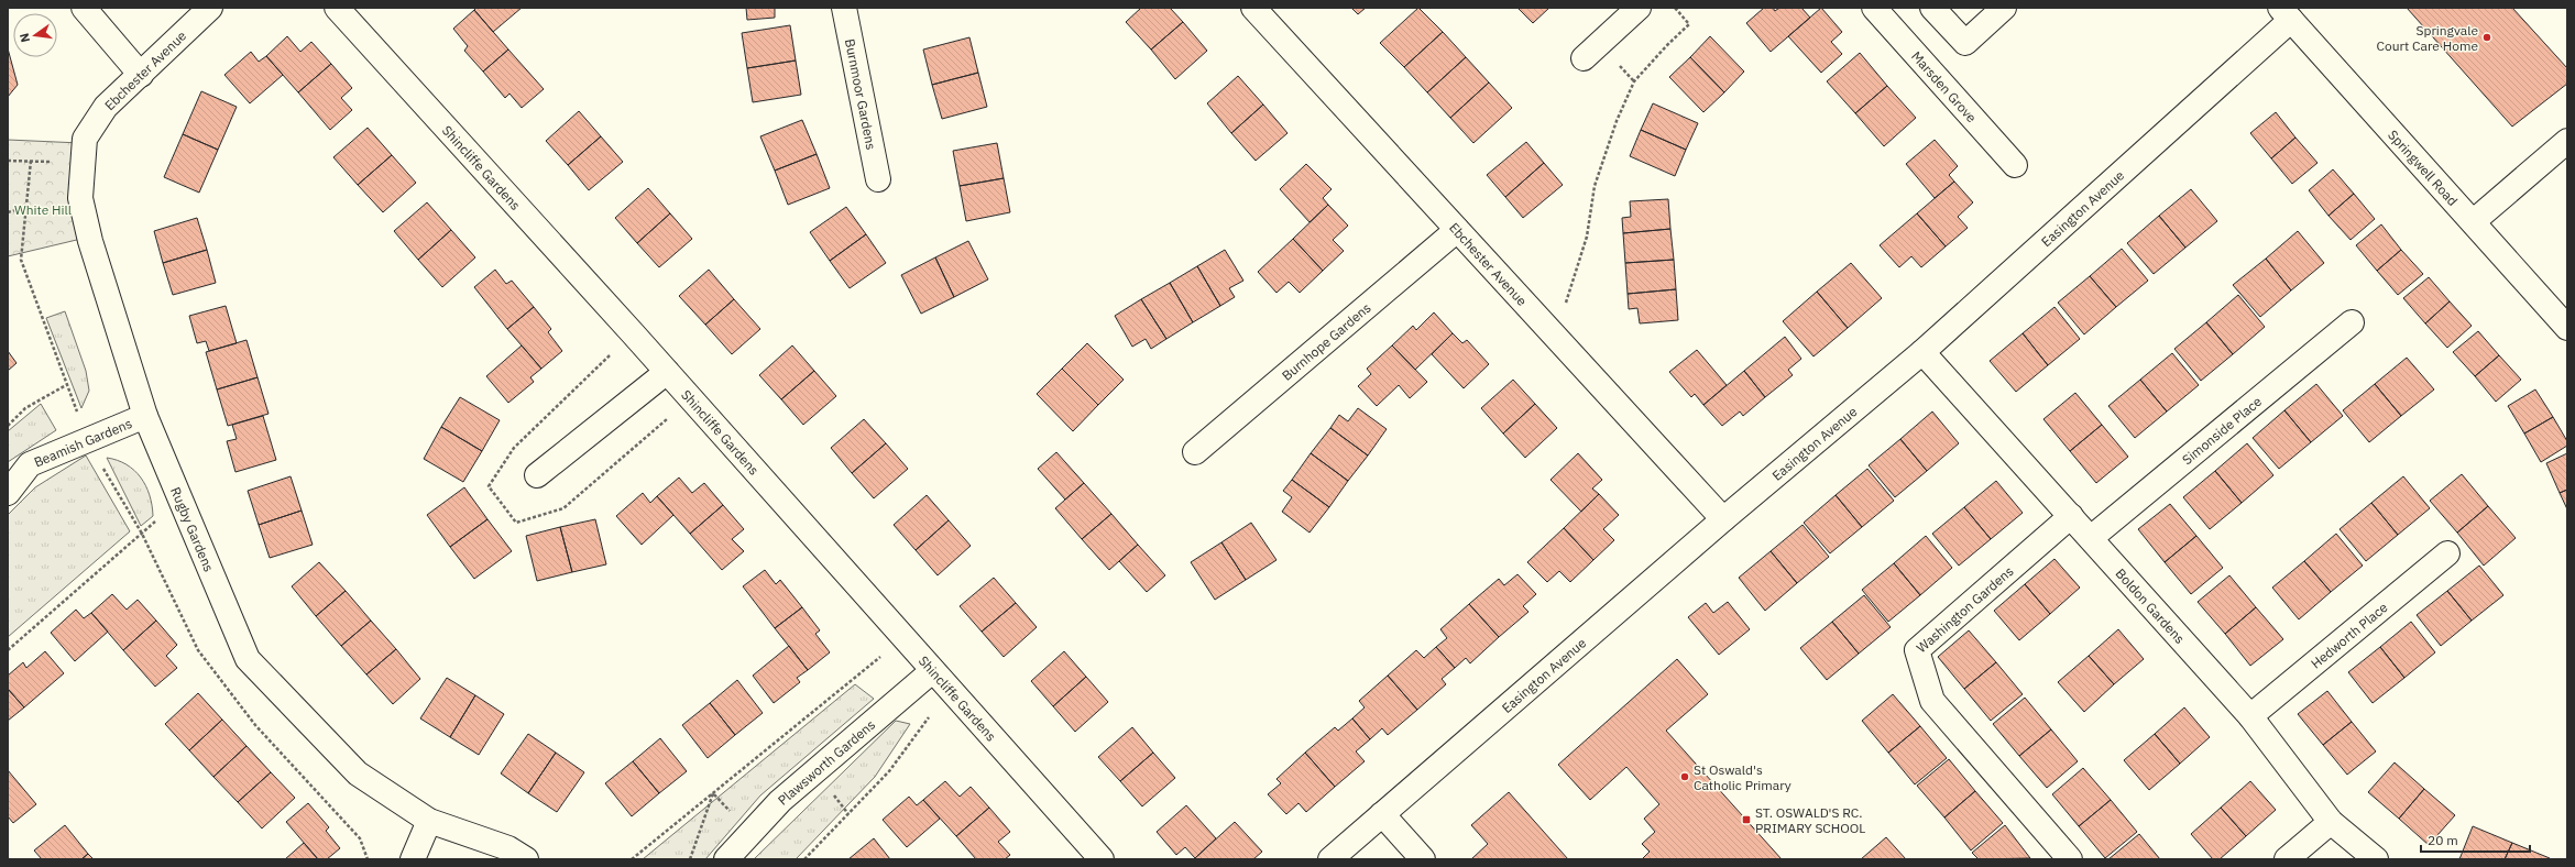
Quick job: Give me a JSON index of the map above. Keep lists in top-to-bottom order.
{
  "streets": {
    "street": [
      "Ebchester Avenue",
      "Marsden Grove",
      "Burnmoor Gardens",
      "Shincliffe Gardens",
      "Springwell Road",
      "Easington Avenue",
      "Burnhope Gardens",
      "Simonside Place",
      "Beamish Gardens",
      "Rugby Gardens",
      "Boldon Gardens",
      "Washington Gardens",
      "Hedworth Place",
      "Plawsworth Gardens"
    ]
  },
  "crossings": [
    ["Ebchester Avenue", "Easington Avenue"],
    ["Ebchester Avenue", "Burnhope Gardens"],
    ["Ebchester Avenue", "Rugby Gardens"],
    ["Shincliffe Gardens", "Plawsworth Gardens"],
    ["Springwell Road", "Easington Avenue"],
    ["Easington Avenue", "Boldon Gardens"],
    ["Simonside Place", "Boldon Gardens"],
    ["Beamish Gardens", "Rugby Gardens"],
    ["Boldon Gardens", "Washington Gardens"],
    ["Boldon Gardens", "Hedworth Place"]
  ],
  "parks": ["White Hill"],
  "places": {
    "other": ["Springvale Court Care Home", "St Oswald's Catholic Primary"],
    "transit": ["ST. OSWALD'S RC. PRIMARY SCHOOL"]
  },
  "scale_bar": "20 m",
  "north": "left"
}
